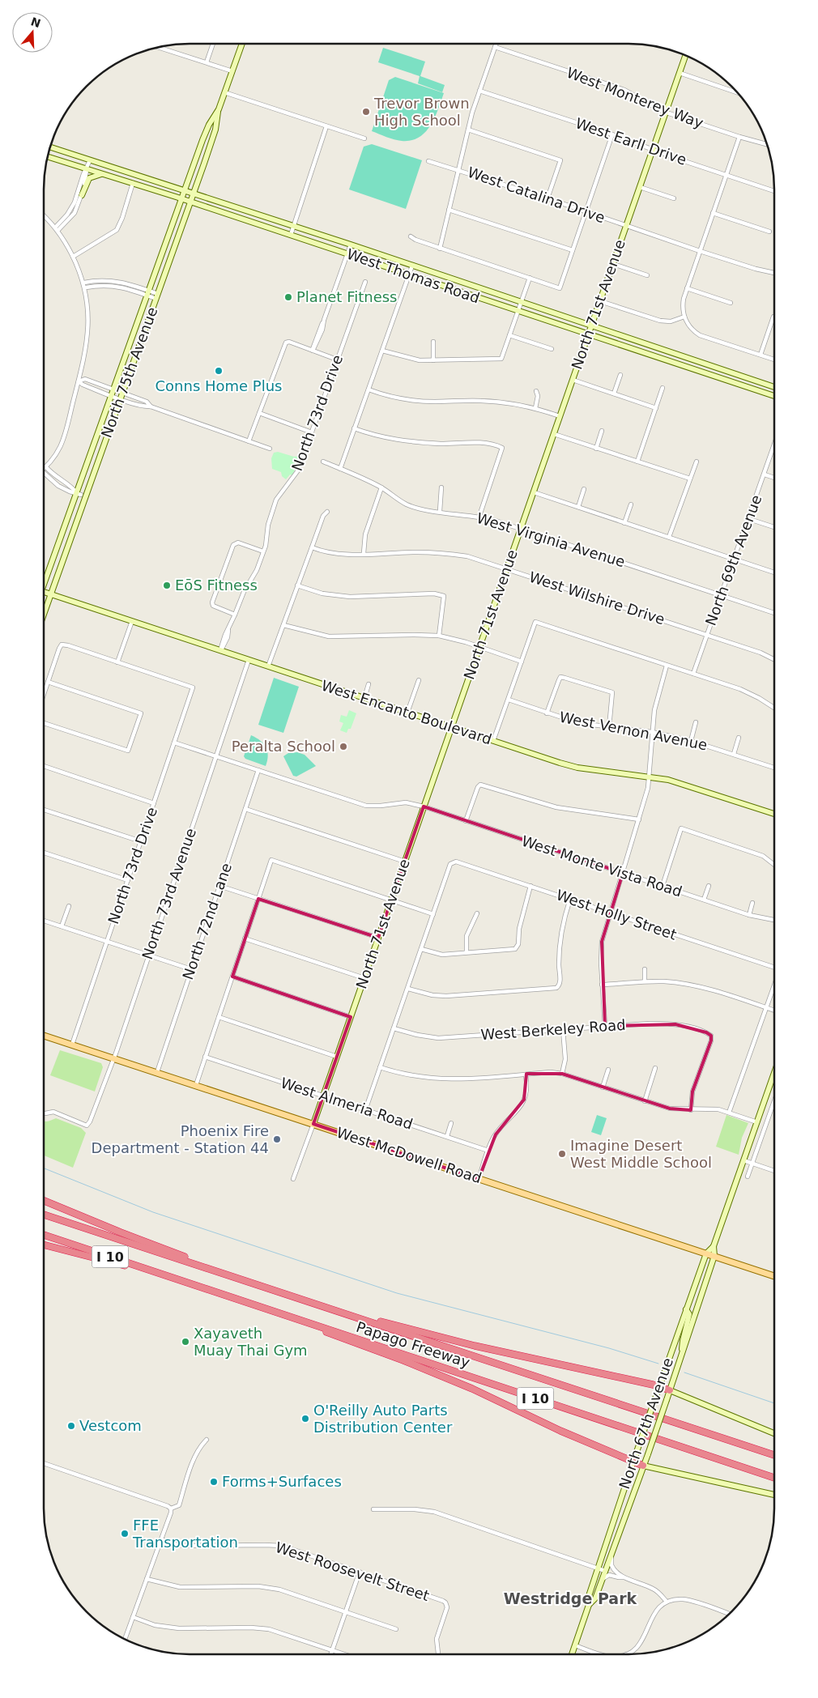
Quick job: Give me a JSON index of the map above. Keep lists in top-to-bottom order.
{
  "streets": {
    "highway": ["I 10", "Papago Freeway"],
    "main road": [
      "West Thomas Road",
      "North 71st Avenue",
      "North 75th Avenue",
      "West Encanto Boulevard",
      "West McDowell Road",
      "North 67th Avenue"
    ],
    "street": [
      "West Monterey Way",
      "West Earll Drive",
      "West Catalina Drive",
      "North 73rd Drive",
      "West Virginia Avenue",
      "North 69th Avenue",
      "West Wilshire Drive",
      "West Vernon Avenue",
      "West Monte Vista Road",
      "North 73rd Avenue",
      "West Holly Street",
      "North 72nd Lane",
      "West Berkeley Road",
      "West Almeria Road",
      "West Roosevelt Street"
    ]
  },
  "crossings": [
    ["West Monterey Way", "North 71st Avenue"],
    ["West Earll Drive", "North 71st Avenue"],
    ["West Catalina Drive", "North 71st Avenue"],
    ["West Thomas Road", "North 71st Avenue"],
    ["West Thomas Road", "North 75th Avenue"],
    ["North 71st Avenue", "West Virginia Avenue"],
    ["North 71st Avenue", "West Wilshire Drive"],
    ["North 71st Avenue", "West Encanto Boulevard"],
    ["North 71st Avenue", "West Monte Vista Road"],
    ["North 71st Avenue", "West Almeria Road"],
    ["North 71st Avenue", "West McDowell Road"],
    ["North 75th Avenue", "West Encanto Boulevard"],
    ["North 73rd Drive", "West Encanto Boulevard"],
    ["North 73rd Drive", "West Monte Vista Road"],
    ["North 73rd Drive", "West McDowell Road"],
    ["West Virginia Avenue", "North 69th Avenue"],
    ["North 69th Avenue", "West Wilshire Drive"],
    ["West Encanto Boulevard", "North 73rd Avenue"],
    ["West Monte Vista Road", "North 73rd Avenue"],
    ["West Monte Vista Road", "North 72nd Lane"],
    ["North 73rd Avenue", "West McDowell Road"],
    ["North 72nd Lane", "West McDowell Road"],
    ["West McDowell Road", "North 67th Avenue"]
  ],
  "districts": ["Westridge Park"],
  "places": [
    "Trevor Brown High School",
    "Planet Fitness",
    "Conns Home Plus",
    "EōS Fitness",
    "Peralta School",
    "Phoenix Fire Department - Station 44",
    "Imagine Desert West Middle School",
    "Xayaveth Muay Thai Gym",
    "O'Reilly Auto Parts Distribution Center",
    "Vestcom",
    "Forms+Surfaces",
    "FFE Transportation"
  ],
  "north": "top"
}
